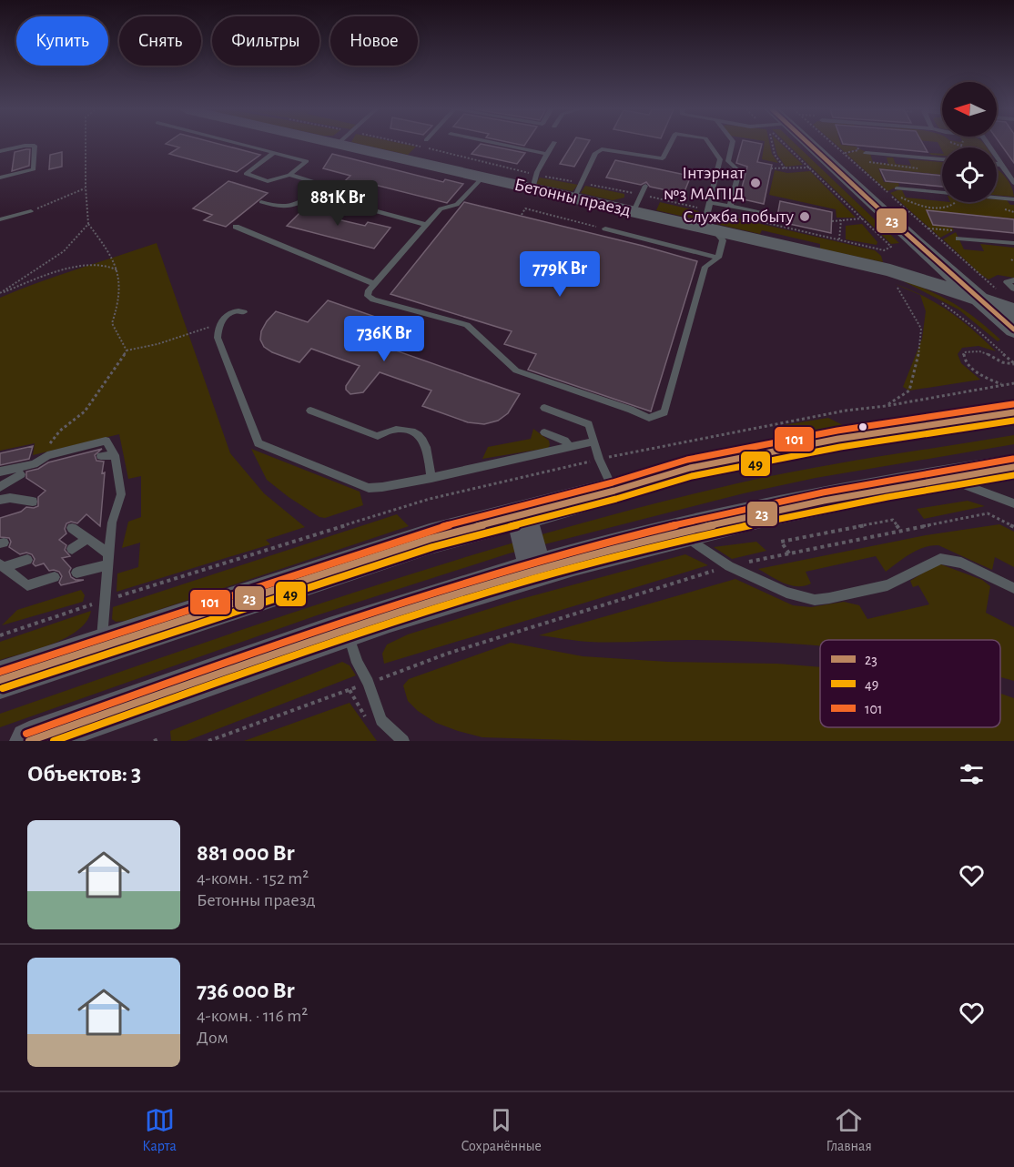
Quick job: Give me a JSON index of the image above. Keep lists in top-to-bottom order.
{
  "streets": {
    "street": ["Бетонны праезд"]
  },
  "places": ["Інтэрнат №3 МАПІД", "Служба побыту"],
  "lines": ["transit line 23", "transit line 101", "transit line 49"],
  "legend": ["23", "49", "101"],
  "north": "left",
  "page": {
    "chip": [
      "Купить",
      "Снять",
      "Фильтры",
      "Новое"
    ],
    "price": ["881K Br", "779K Br", "736K Br"],
    "heading": "Объектов: 3",
    "list": [
      {
        "name": "881 000 Br",
        "note": "4-комн. · 152 m² · Бетонны праезд"
      },
      {
        "name": "736 000 Br",
        "note": "4-комн. · 116 m² · Дом"
      }
    ],
    "tabs": ["Карта", "Сохранённые", "Главная"]
  }
}
